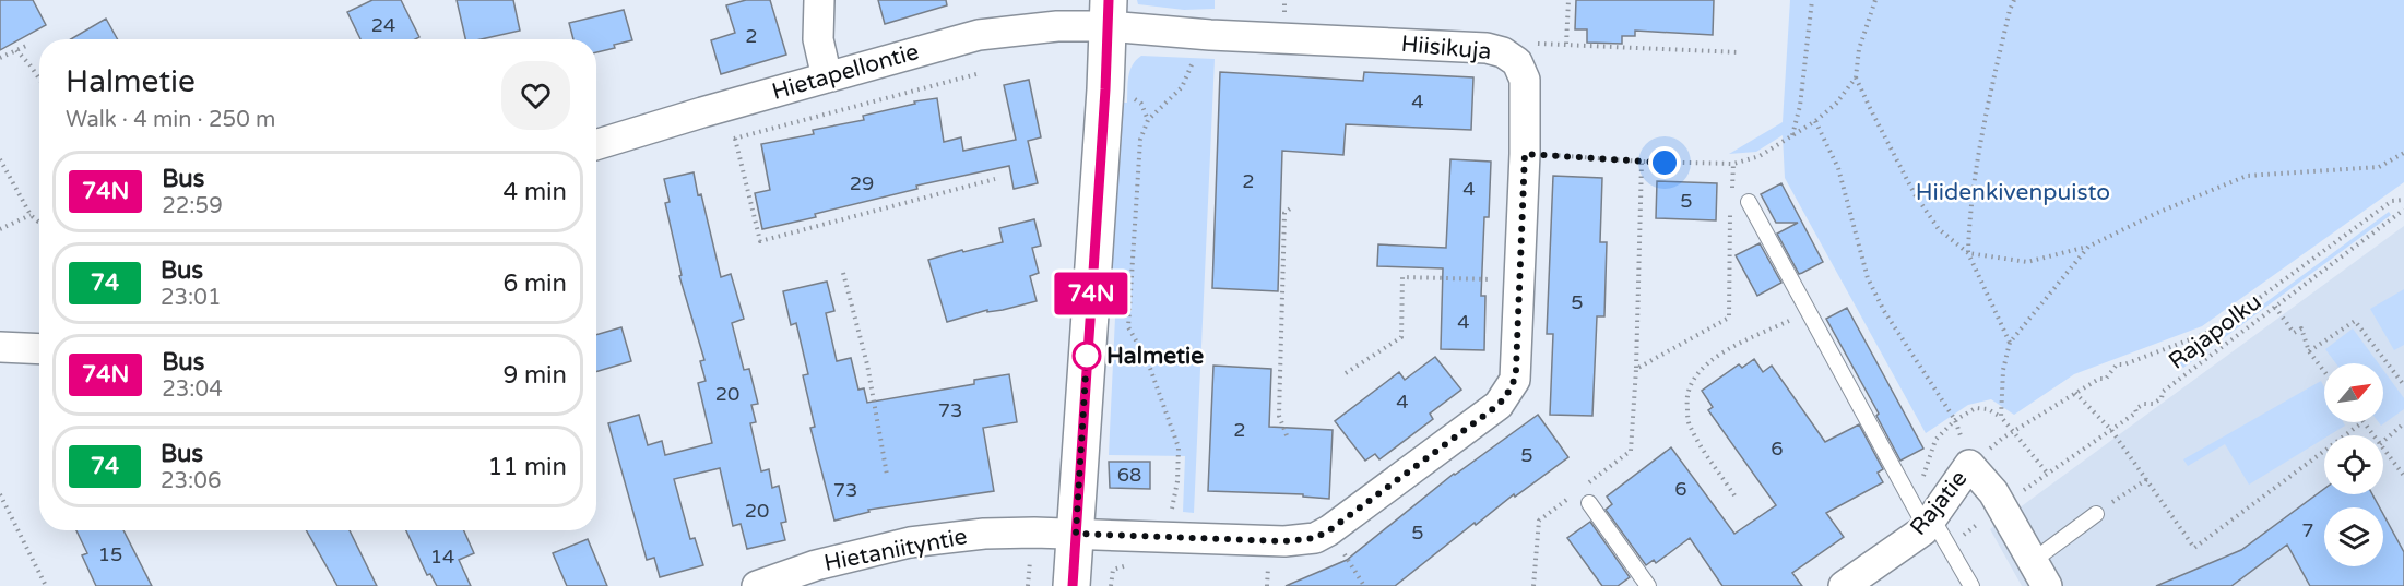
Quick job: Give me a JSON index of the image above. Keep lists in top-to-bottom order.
{
  "streets": {
    "street": [
      "Hiisikuja",
      "Hietapellontie",
      "Rajatie",
      "Hietaniityntie"
    ],
    "path": ["Rajapolku"]
  },
  "crossings": [
    ["Hiisikuja", "Hietapellontie"],
    ["Hiisikuja", "Hietaniityntie"]
  ],
  "parks": ["Hiidenkivenpuisto"],
  "places": ["Halmetie"],
  "lines": ["bus line 74N"],
  "house_numbers": [
    "24",
    "2",
    "4",
    "2",
    "29",
    "4",
    "5",
    "5",
    "4",
    "20",
    "4",
    "73",
    "2",
    "6",
    "5",
    "68",
    "6",
    "73",
    "20",
    "7",
    "5",
    "15",
    "14"
  ],
  "north": "top right",
  "page": {
    "on_map": "74N",
    "heading": ["Halmetie", "Walk · 4 min · 250 m"],
    "list": [
      {
        "mark": "74N",
        "name": "Bus",
        "note": "22:59",
        "value": "4 min"
      },
      {
        "mark": "74",
        "name": "Bus",
        "note": "23:01",
        "value": "6 min"
      },
      {
        "mark": "74N",
        "name": "Bus",
        "note": "23:04",
        "value": "9 min"
      },
      {
        "mark": "74",
        "name": "Bus",
        "note": "23:06",
        "value": "11 min"
      }
    ]
  }
}
